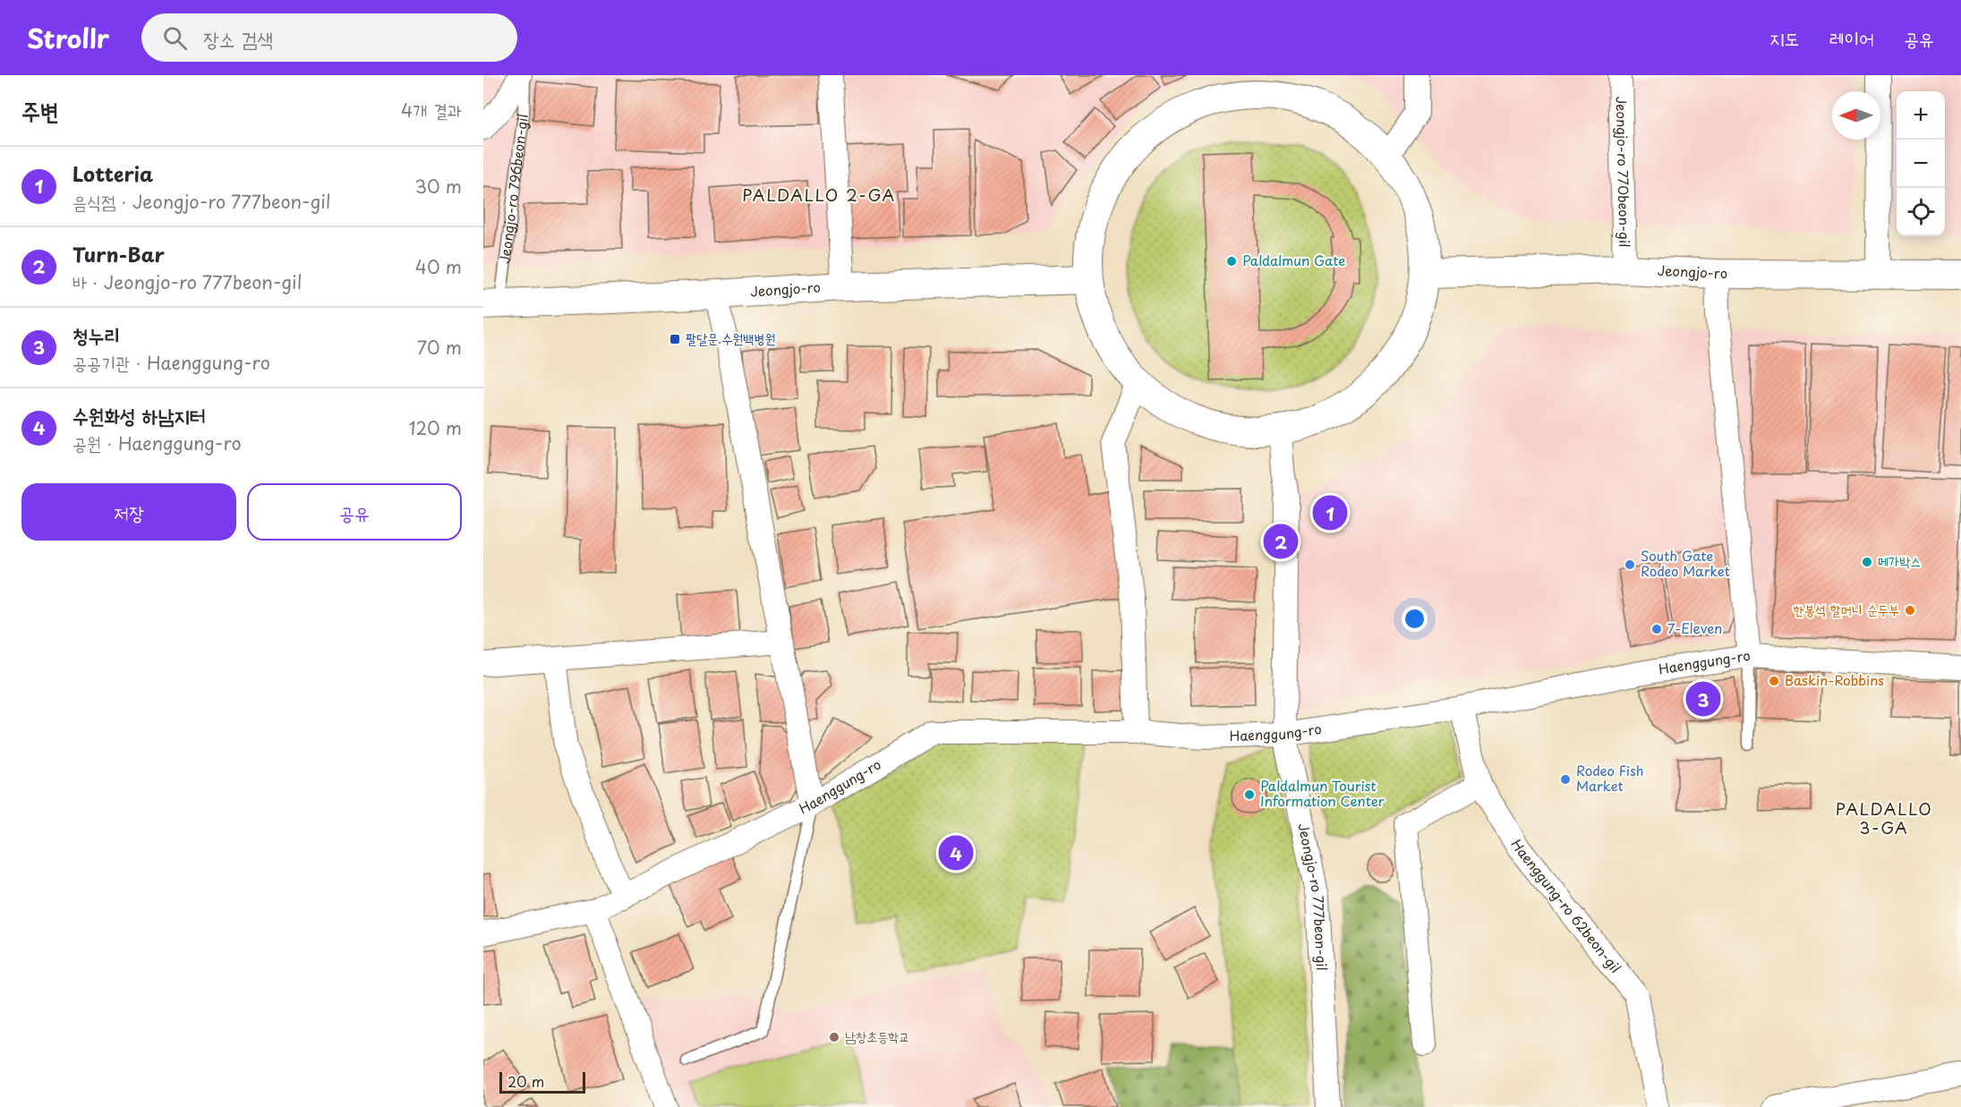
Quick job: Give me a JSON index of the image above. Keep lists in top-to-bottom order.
{
  "streets": {
    "street": [
      "Jeongjo-ro 770beon-gil",
      "Jeongjo-ro 796beon-gil",
      "Jeongjo-ro",
      "Haenggung-ro",
      "Jeongjo-ro 777beon-gil",
      "Haenggung-ro 62beon-gil"
    ]
  },
  "crossings": [
    ["Jeongjo-ro 770beon-gil", "Jeongjo-ro"],
    ["Jeongjo-ro 796beon-gil", "Jeongjo-ro"],
    ["Haenggung-ro", "Jeongjo-ro 777beon-gil"],
    ["Haenggung-ro", "Haenggung-ro 62beon-gil"]
  ],
  "districts": ["PALDALLO 2-GA", "PALDALLO 3-GA"],
  "places": {
    "other": [
      "Paldalmun Gate",
      "메가박스",
      "South Gate Rodeo Market",
      "한봉석 할머니 순두부",
      "7-Eleven",
      "Baskin-Robbins",
      "Rodeo Fish Market",
      "Paldalmun Tourist Information Center",
      "남창초등학교"
    ],
    "transit": ["팔달문.수원백병원"]
  },
  "scale_bar": "20 m",
  "north": "left",
  "page": {
    "header": "Strollr",
    "search": "장소 검색",
    "nav": ["지도", "레이어", "공유"],
    "heading": ["주변", "4개 결과"],
    "map_buttons": ["+", "−"],
    "list": [
      {
        "mark": "1",
        "name": "Lotteria",
        "note": "음식점 · Jeongjo-ro 777beon-gil",
        "value": "30 m"
      },
      {
        "mark": "2",
        "name": "Turn-Bar",
        "note": "바 · Jeongjo-ro 777beon-gil",
        "value": "40 m"
      },
      {
        "mark": "3",
        "name": "청누리",
        "note": "공공기관 · Haenggung-ro",
        "value": "70 m"
      },
      {
        "mark": "4",
        "name": "수원화성 하남지터",
        "note": "공원 · Haenggung-ro",
        "value": "120 m"
      }
    ],
    "buttons": ["저장", "공유"],
    "pins": [
      "1",
      "2",
      "3",
      "4"
    ],
    "scale": "20 m"
  }
}
